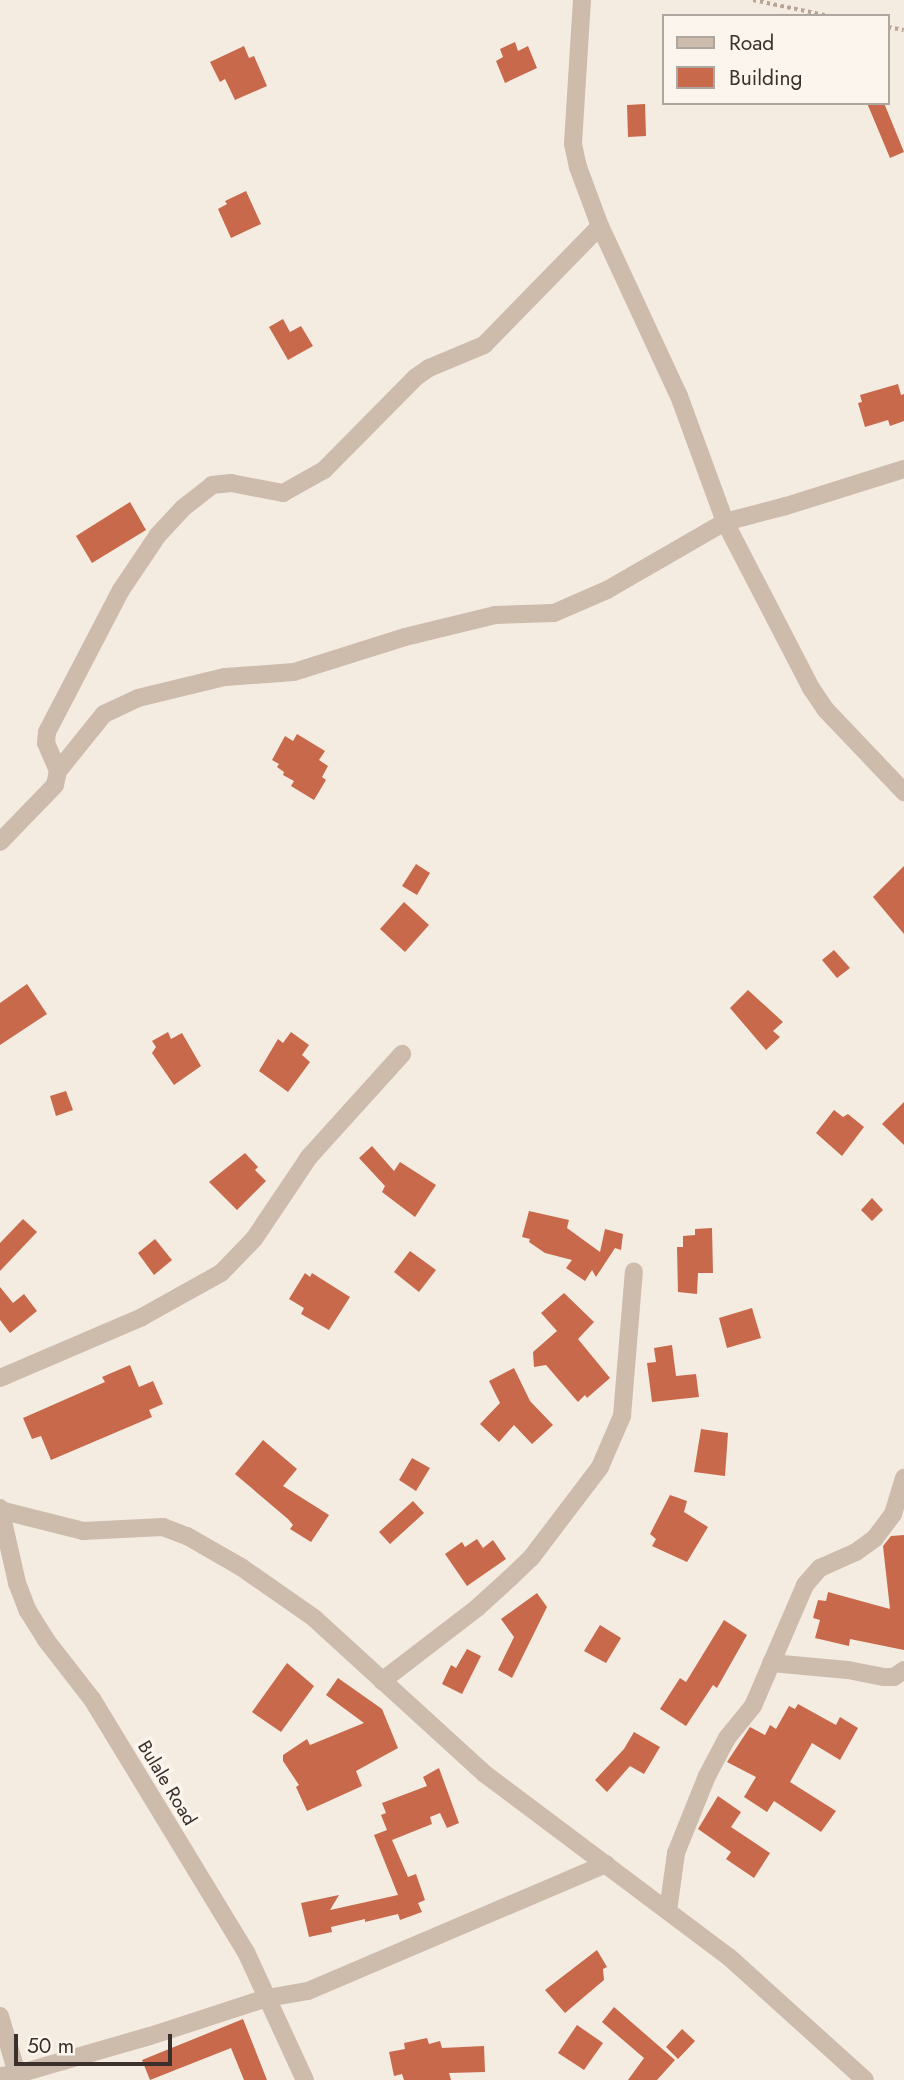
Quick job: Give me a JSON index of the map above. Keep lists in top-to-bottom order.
{
  "streets": {
    "street": ["Bulale Road"]
  },
  "legend": ["Road", "Building"],
  "scale_bar": "50 m"
}
